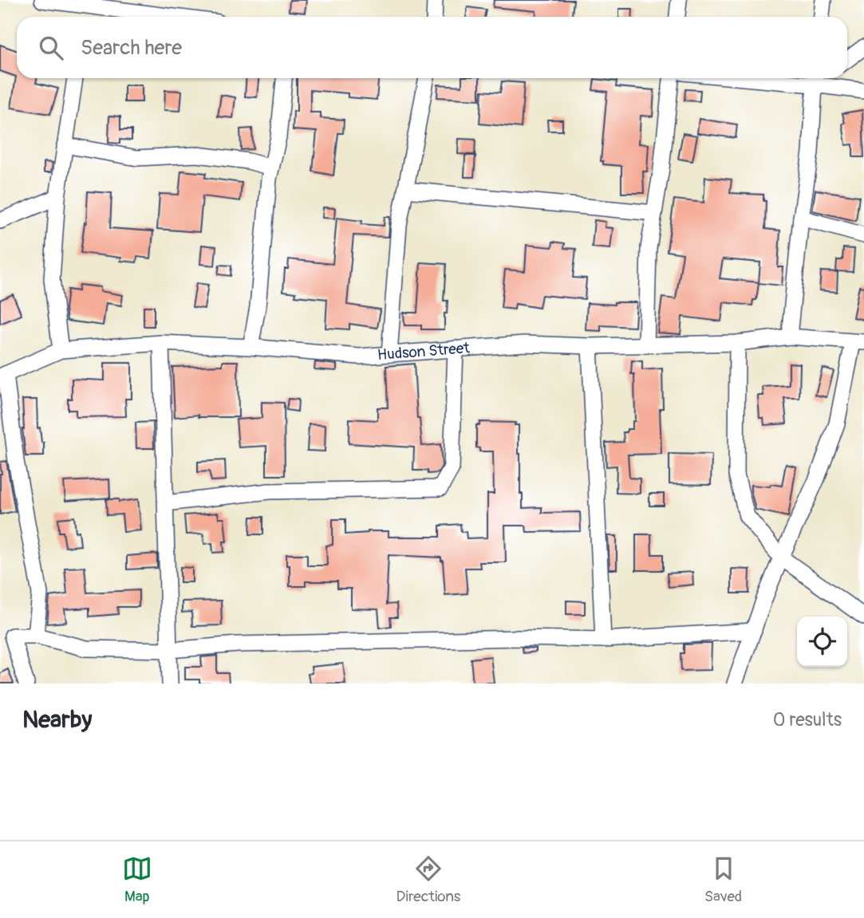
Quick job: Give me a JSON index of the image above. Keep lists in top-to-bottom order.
{
  "streets": {
    "street": ["Hudson Street"]
  },
  "page": {
    "search": "Search here",
    "heading": ["Nearby", "0 results"],
    "nav": ["Map", "Directions", "Saved"]
  }
}
